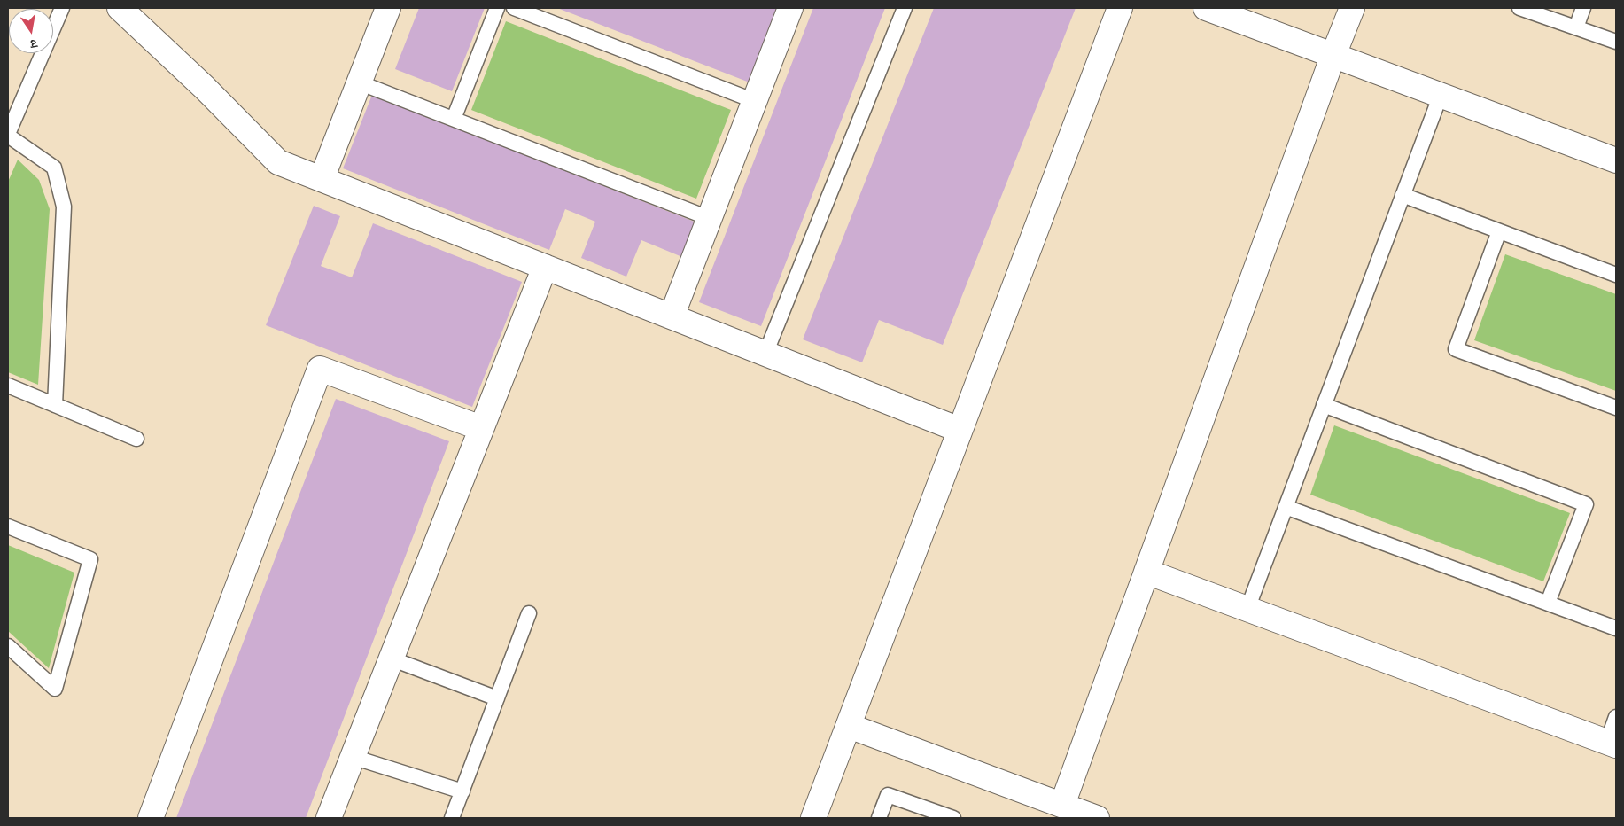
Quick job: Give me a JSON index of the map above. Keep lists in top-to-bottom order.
{
  "north": "bottom"
}
